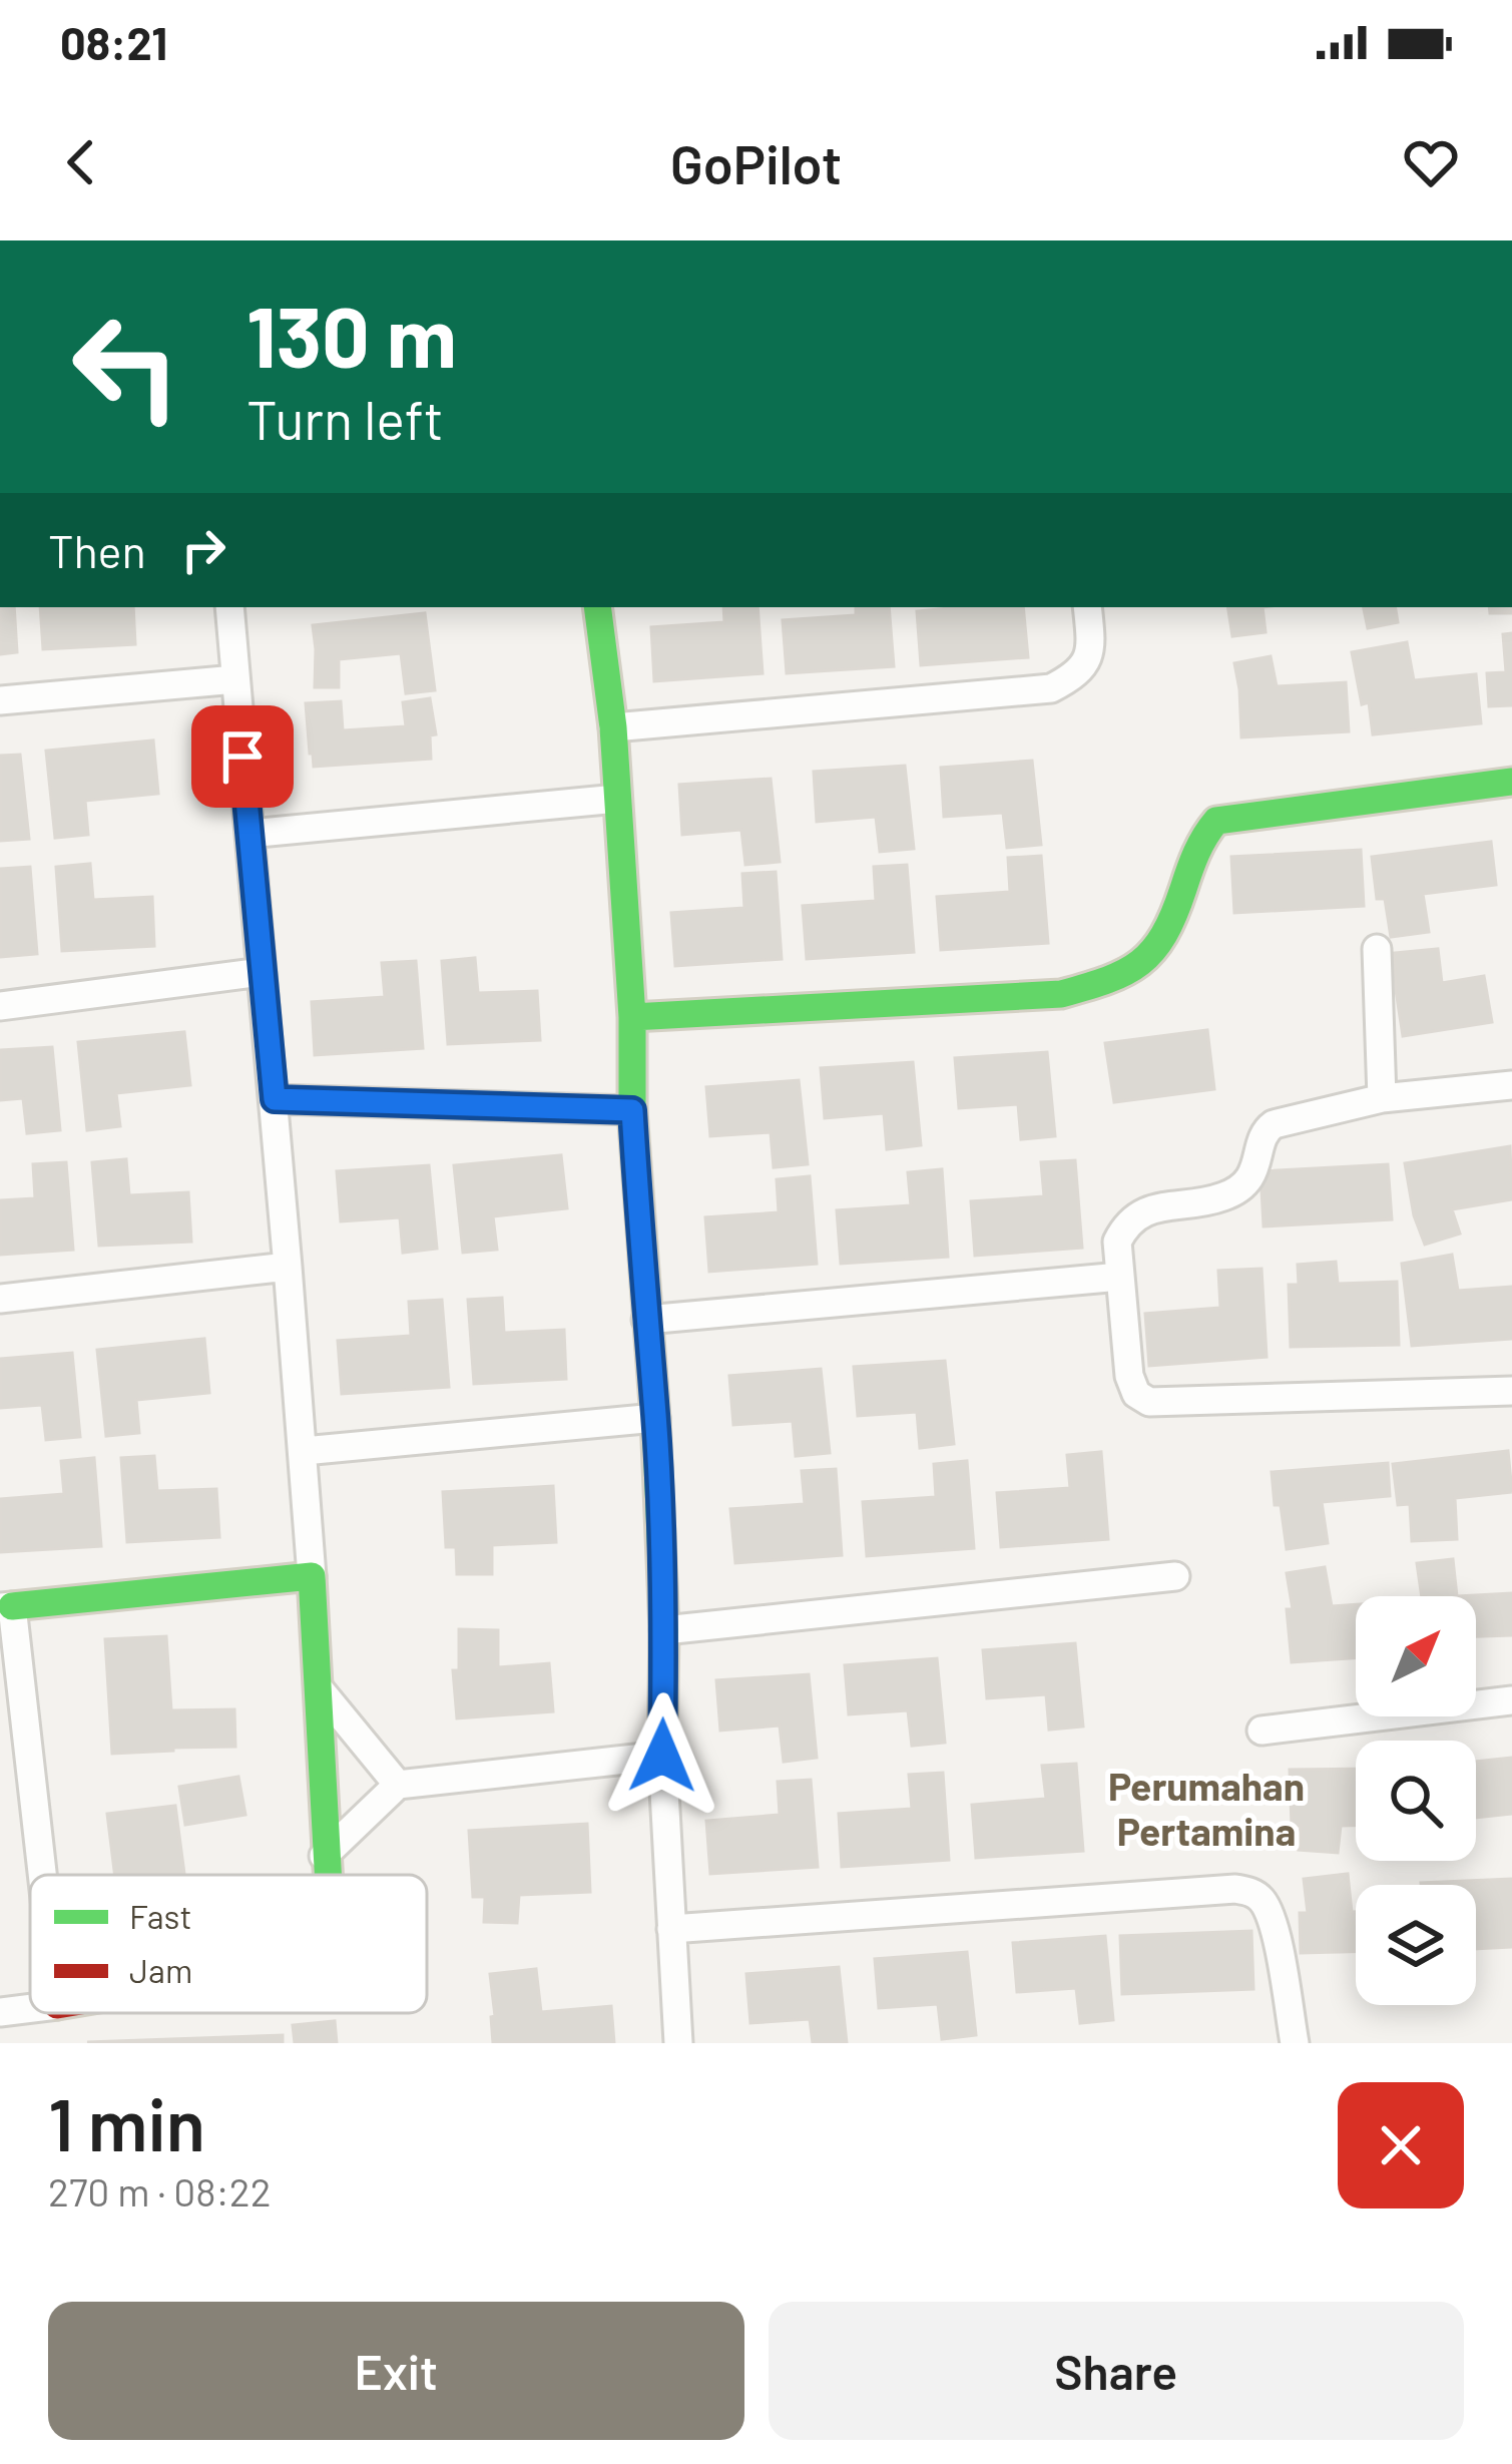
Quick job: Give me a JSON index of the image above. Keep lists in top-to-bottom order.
{
  "districts": ["Perumahan Pertamina"],
  "legend": ["Fast", "Jam"],
  "north": "top right",
  "page": {
    "status": "08:21",
    "header": "GoPilot",
    "turn": ["130 m", "Turn left"],
    "then": "Then",
    "heading": ["1 min", "270 m · 08:22"],
    "buttons": ["Exit", "Share"]
  }
}
